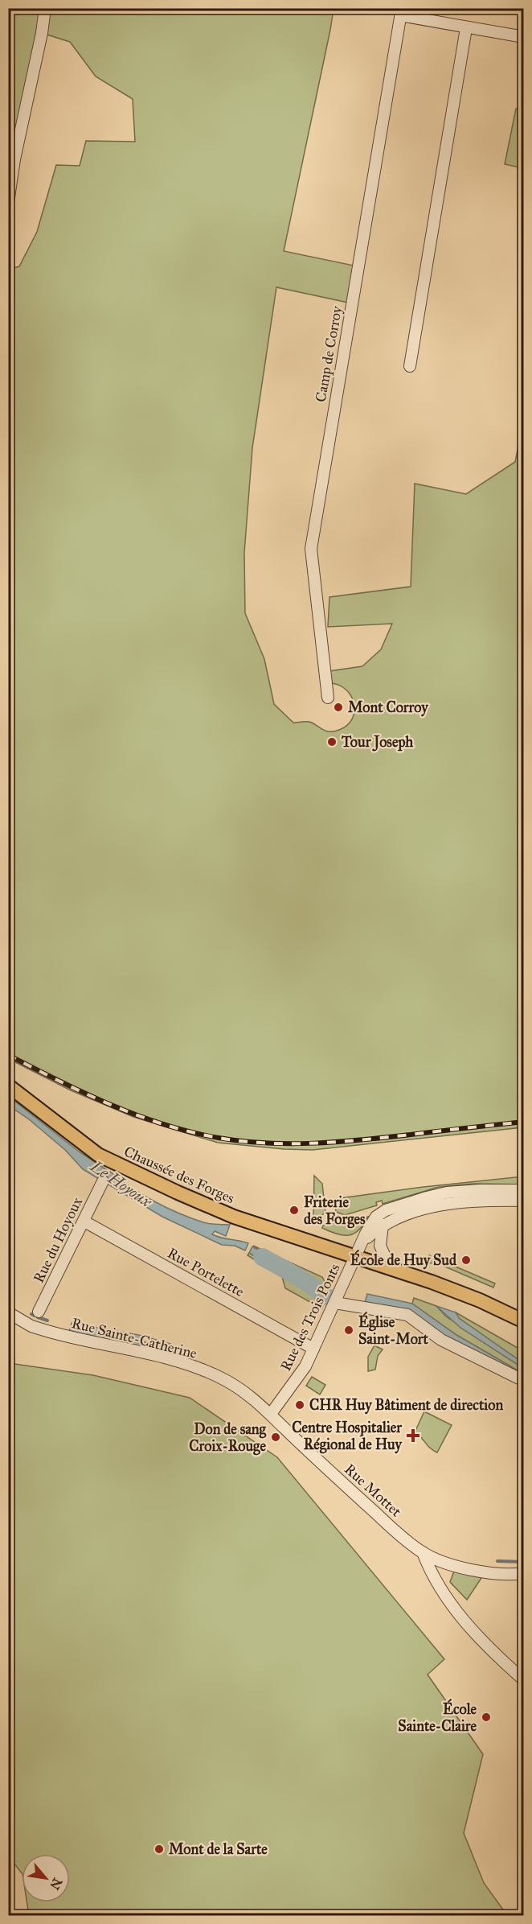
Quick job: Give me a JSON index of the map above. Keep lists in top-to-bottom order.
{
  "streets": {
    "main road": ["Chaussée des Forges"],
    "street": [
      "Camp de Corroy",
      "Rue du Hoyoux",
      "Rue Portelette",
      "Rue des Trois Ponts",
      "Rue Sainte-Catherine",
      "Rue Mottet"
    ]
  },
  "crossings": [
    ["Chaussée des Forges", "Rue des Trois Ponts"],
    ["Rue du Hoyoux", "Rue Portelette"],
    ["Rue Portelette", "Rue des Trois Ponts"],
    ["Rue des Trois Ponts", "Rue Sainte-Catherine"],
    ["Rue Sainte-Catherine", "Rue Mottet"]
  ],
  "water": ["Le Hoyoux"],
  "places": {
    "other": [
      "Mont Corroy",
      "Tour Joseph",
      "Friterie des Forges",
      "École de Huy Sud",
      "Église Saint-Mort",
      "CHR Huy Bâtiment de direction",
      "Don de sang Croix-Rouge",
      "École Sainte-Claire",
      "Mont de la Sarte"
    ],
    "health": ["Centre Hospitalier Régional de Huy"]
  },
  "north": "bottom right"
}
